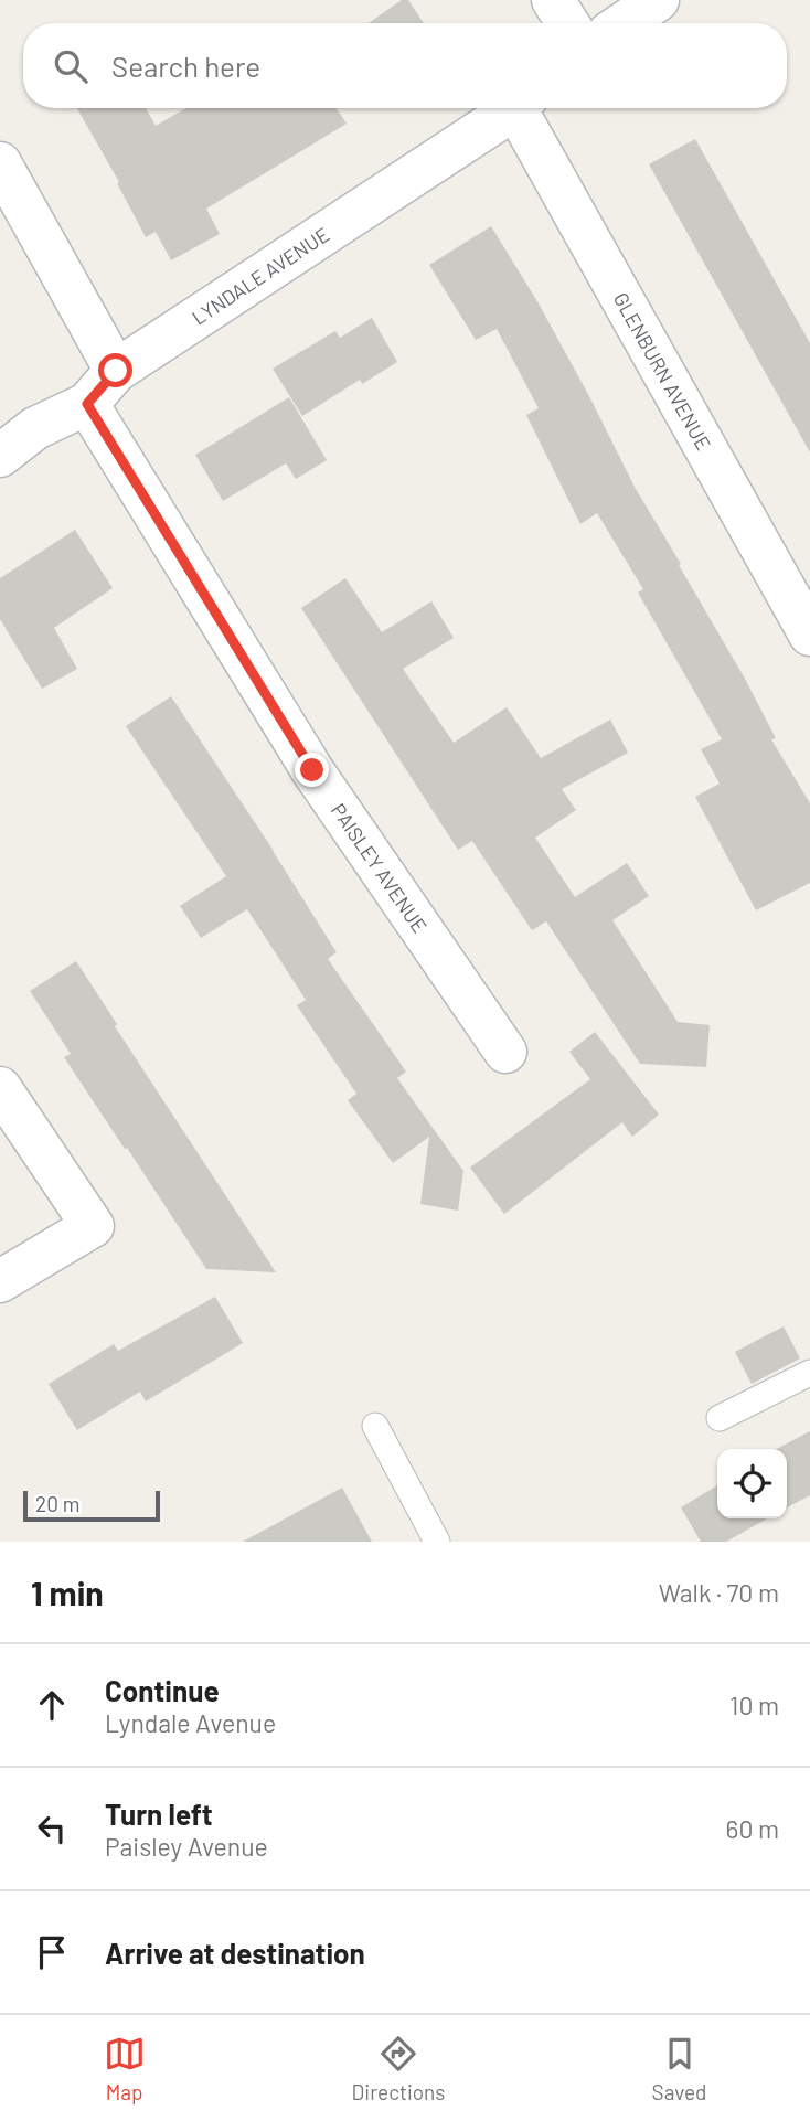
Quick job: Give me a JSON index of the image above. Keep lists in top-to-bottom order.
{
  "streets": {
    "street": ["LYNDALE AVENUE", "GLENBURN AVENUE", "PAISLEY AVENUE"]
  },
  "crossings": [
    ["LYNDALE AVENUE", "PAISLEY AVENUE"]
  ],
  "scale_bar": "20 m",
  "page": {
    "search": "Search here",
    "scale": "20 m",
    "heading": ["1 min", "Walk · 70 m"],
    "list": [
      ["Continue", "Lyndale Avenue", "10 m"],
      ["Turn left", "Paisley Avenue", "60 m"],
      "Arrive at destination"
    ],
    "nav": ["Map", "Directions", "Saved"]
  }
}
